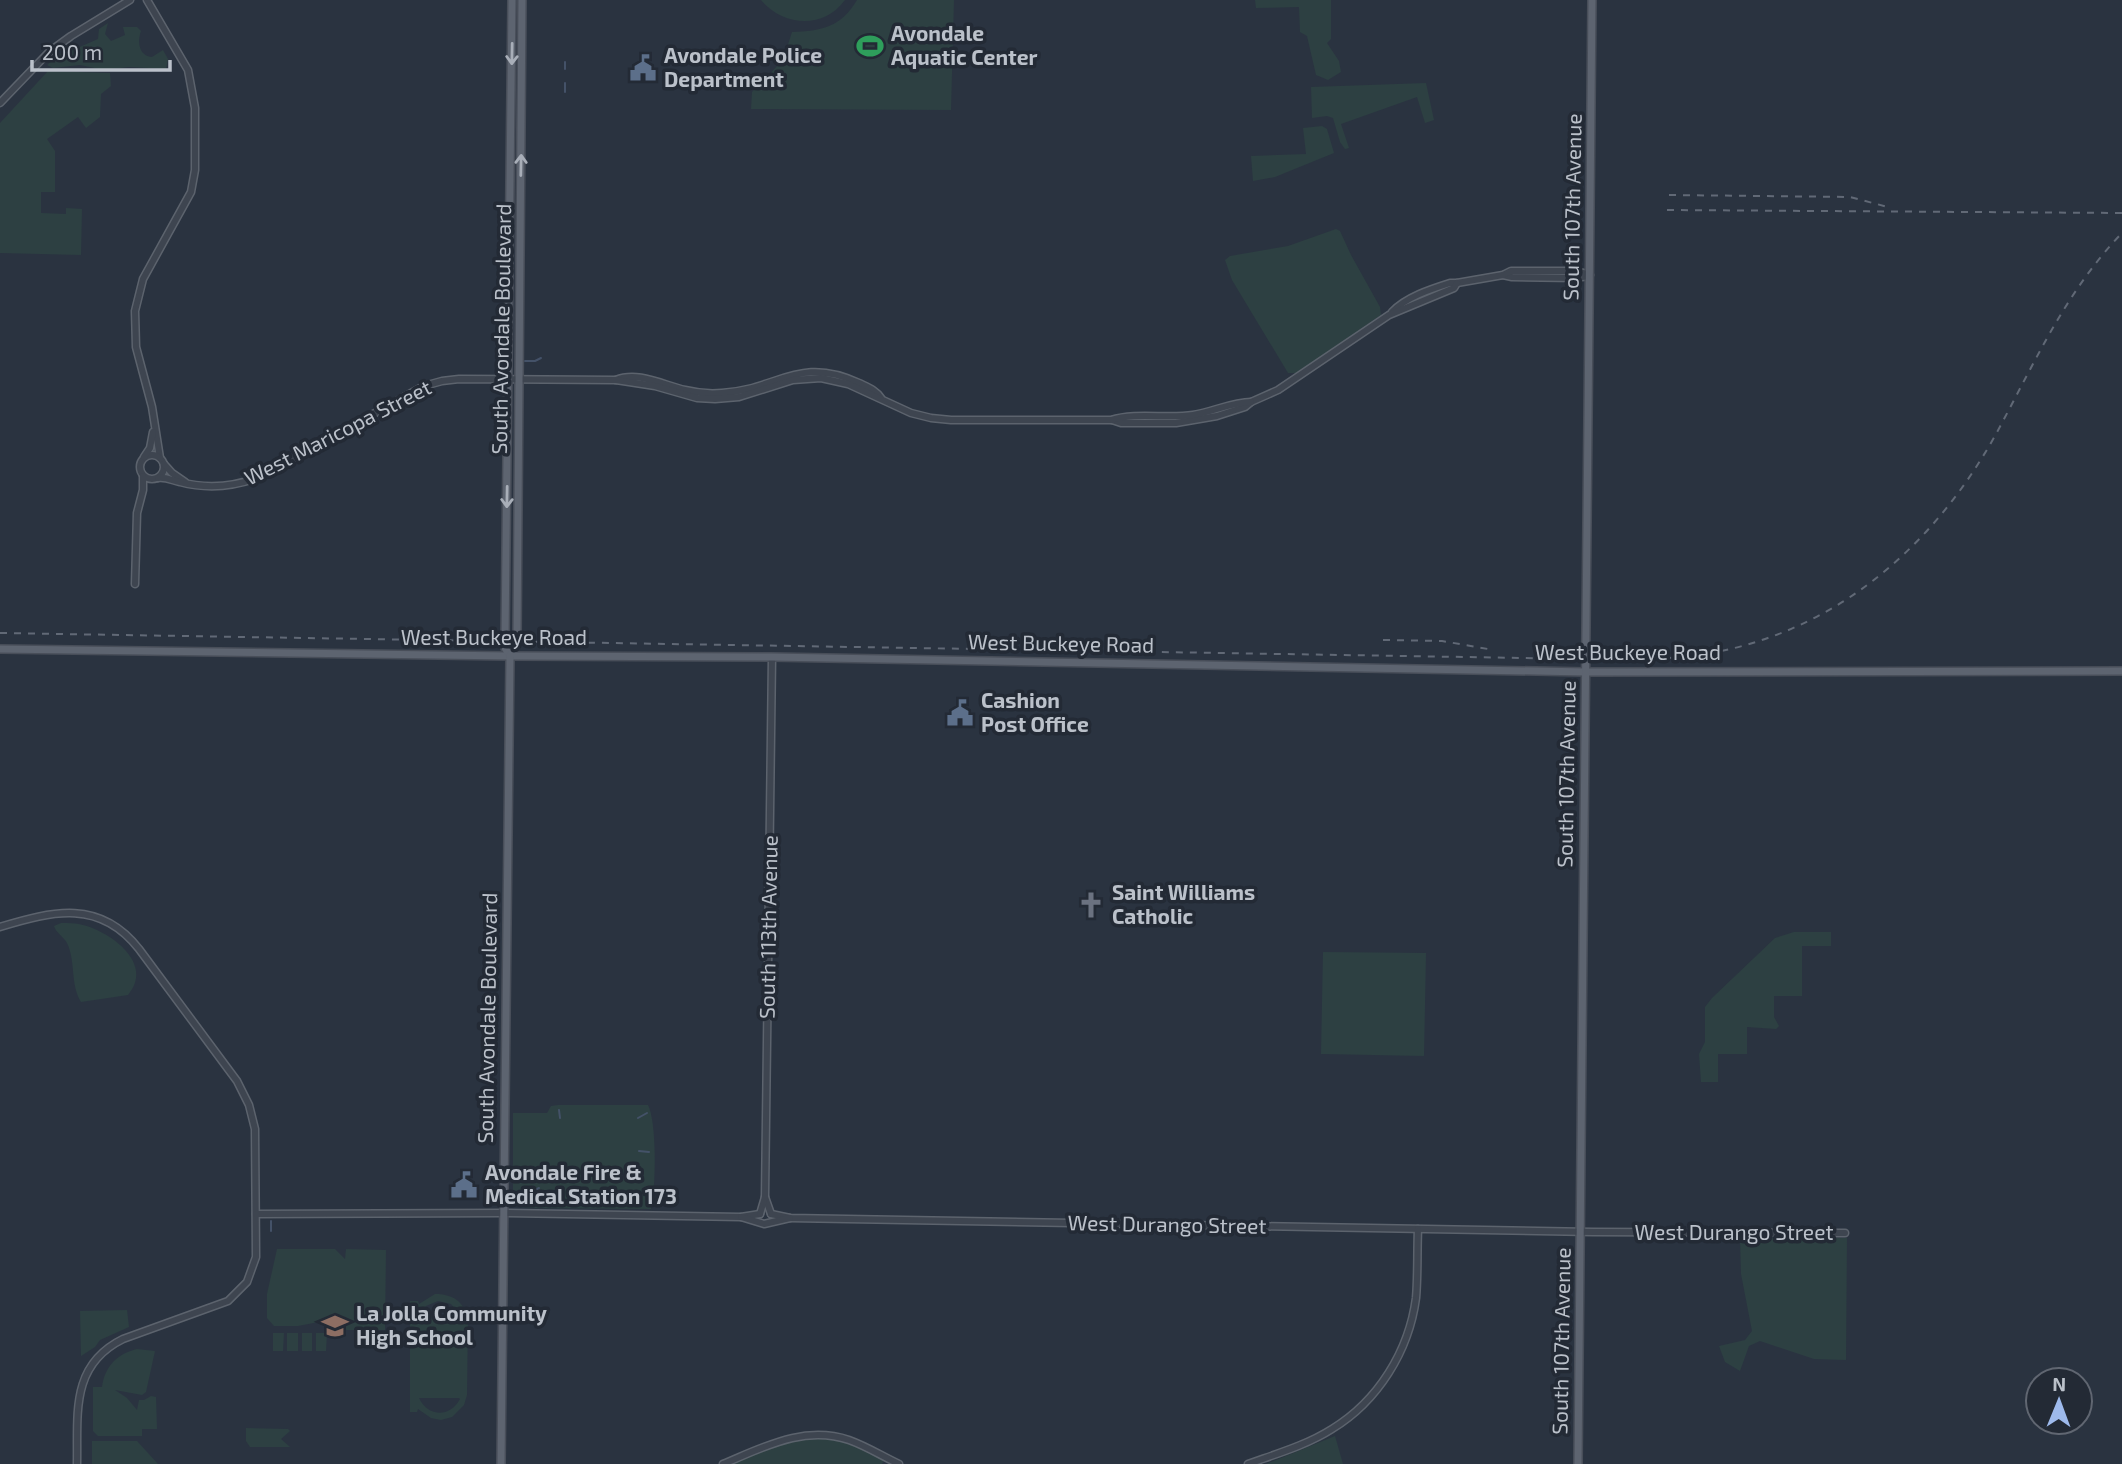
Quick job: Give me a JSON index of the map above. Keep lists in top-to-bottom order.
{
  "streets": {
    "main road": ["South 107th Avenue", "South Avondale Boulevard", "West Buckeye Road"],
    "street": ["West Maricopa Street", "South 113th Avenue", "West Durango Street"]
  },
  "crossings": [
    ["South 107th Avenue", "West Maricopa Street"],
    ["South 107th Avenue", "West Buckeye Road"],
    ["South 107th Avenue", "West Durango Street"],
    ["South Avondale Boulevard", "West Maricopa Street"],
    ["South Avondale Boulevard", "West Buckeye Road"],
    ["West Buckeye Road", "South 113th Avenue"]
  ],
  "places": {
    "sports": ["Avondale Aquatic Center"],
    "public building": ["Avondale Police Department", "Cashion Post Office", "Avondale Fire & Medical Station 173"],
    "church": ["Saint Williams Catholic"],
    "school or university": ["La Jolla Community High School"]
  },
  "scale_bar": "200 m",
  "north": "top"
}
